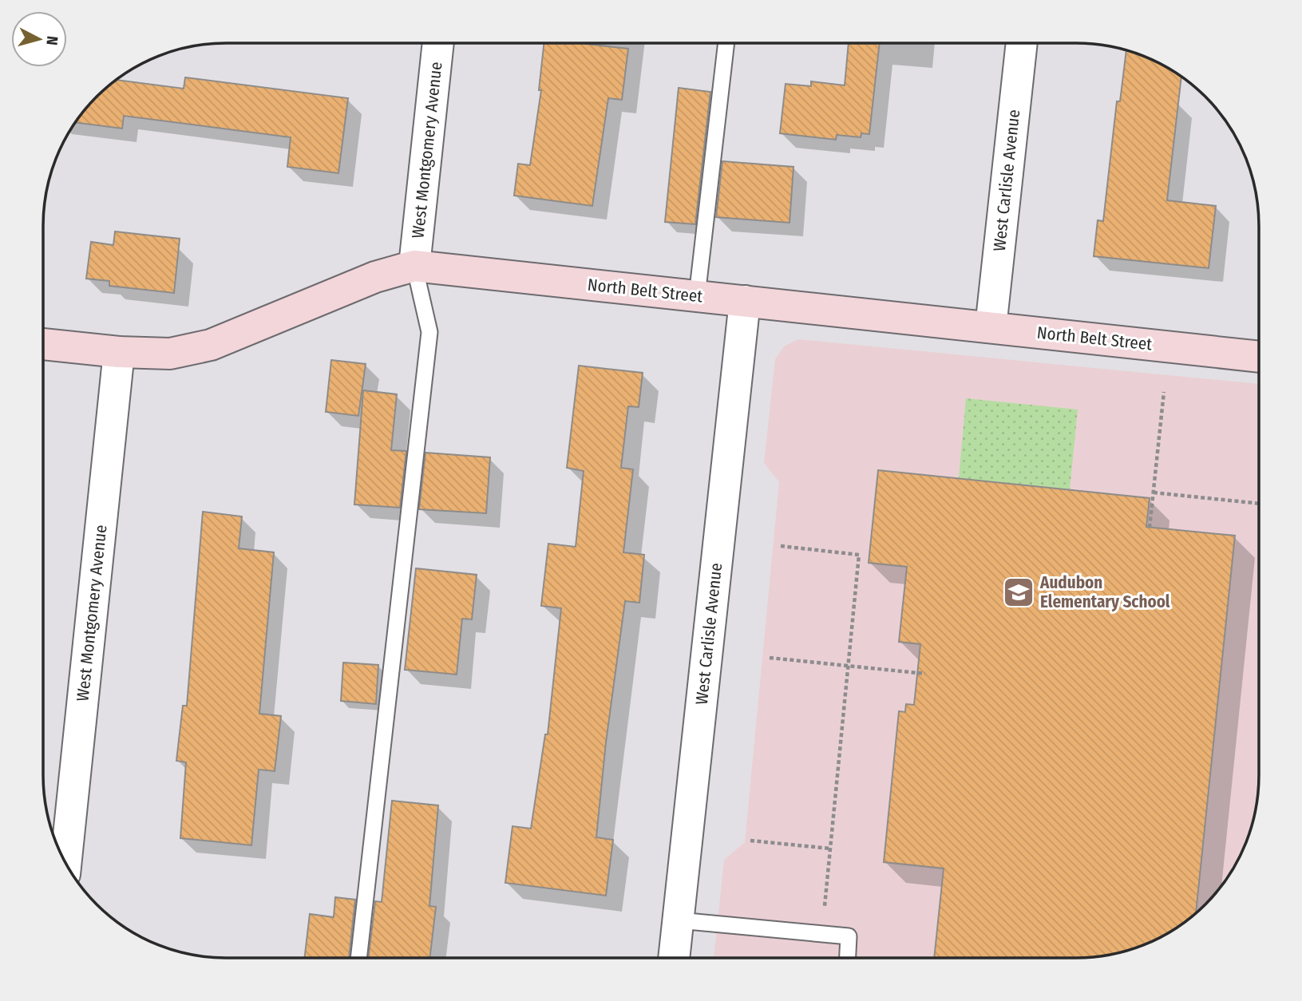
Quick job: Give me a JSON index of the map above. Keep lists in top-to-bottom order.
{
  "streets": {
    "street": ["West Montgomery Avenue", "West Carlisle Avenue", "North Belt Street"]
  },
  "crossings": [
    ["West Montgomery Avenue", "North Belt Street"],
    ["West Carlisle Avenue", "North Belt Street"]
  ],
  "places": {
    "school or university": ["Audubon Elementary School"]
  },
  "north": "right"
}
